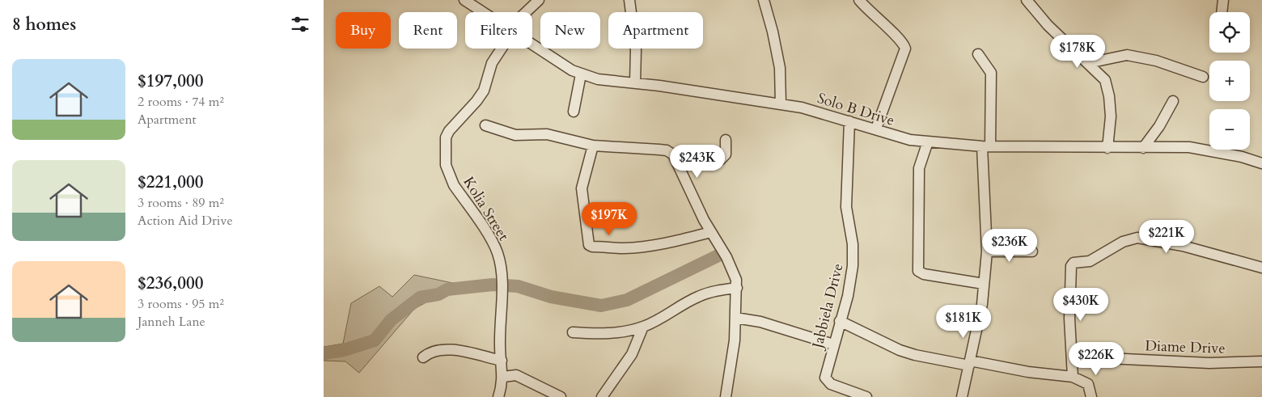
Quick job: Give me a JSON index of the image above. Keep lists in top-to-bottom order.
{
  "streets": {
    "street": [
      "Solo B Drive",
      "Kolia Street",
      "Jabbiela Drive",
      "Diame Drive"
    ]
  },
  "crossings": [
    ["Solo B Drive", "Jabbiela Drive"]
  ],
  "page": {
    "heading": "8 homes",
    "map_buttons": ["+", "−"],
    "chip": [
      "Buy",
      "Rent",
      "Filters",
      "New",
      "Apartment"
    ],
    "price": [
      "$178K",
      "$243K",
      "$197K",
      "$221K",
      "$236K",
      "$430K",
      "$181K",
      "$226K"
    ],
    "list": [
      {
        "name": "$197,000",
        "note": "2 rooms · 74 m² · Apartment"
      },
      {
        "name": "$221,000",
        "note": "3 rooms · 89 m² · Action Aid Drive"
      },
      {
        "name": "$236,000",
        "note": "3 rooms · 95 m² · Janneh Lane"
      }
    ]
  }
}
